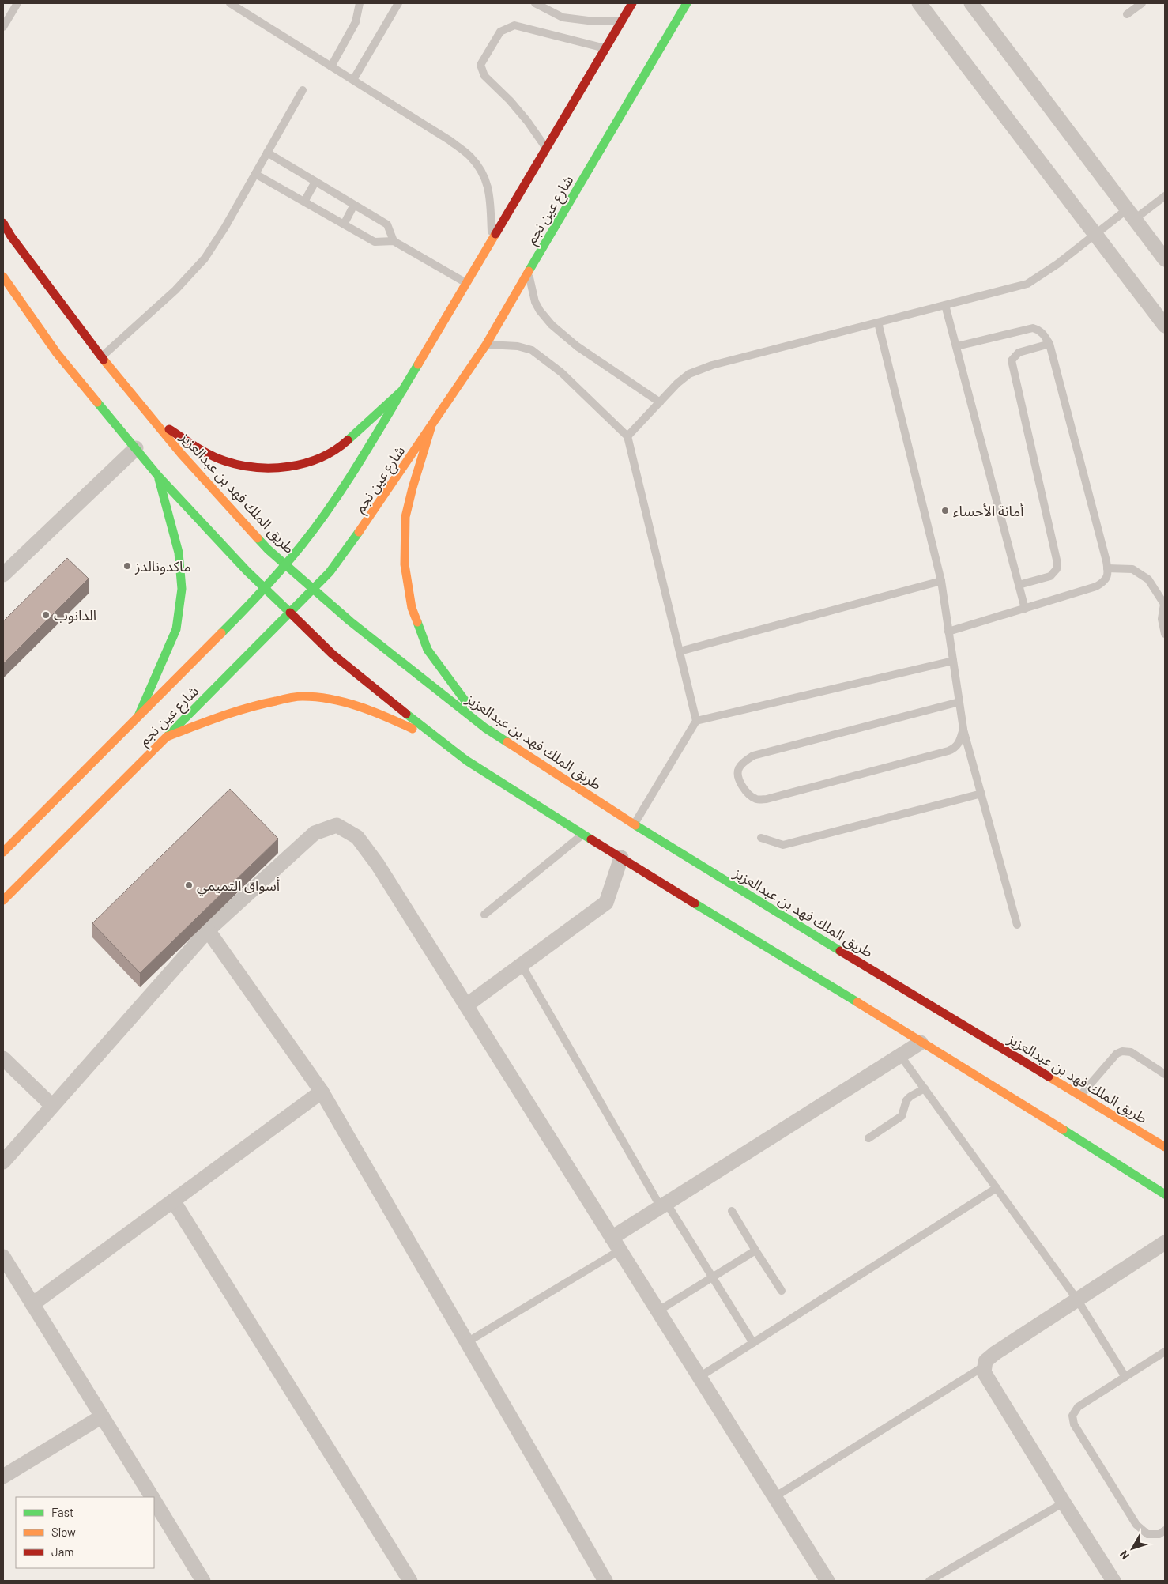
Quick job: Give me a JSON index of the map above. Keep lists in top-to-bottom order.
{
  "streets": {
    "main road": ["شارع عين نجم", "طريق الملك فهد بن عبدالعزيز"]
  },
  "crossings": [
    ["شارع عين نجم", "طريق الملك فهد بن عبدالعزيز"]
  ],
  "places": [
    "أمانة الأحساء",
    "ماكدونالدز",
    "الدانوب",
    "أسواق التميمي"
  ],
  "legend": ["Fast", "Slow", "Jam"],
  "north": "bottom left"
}
